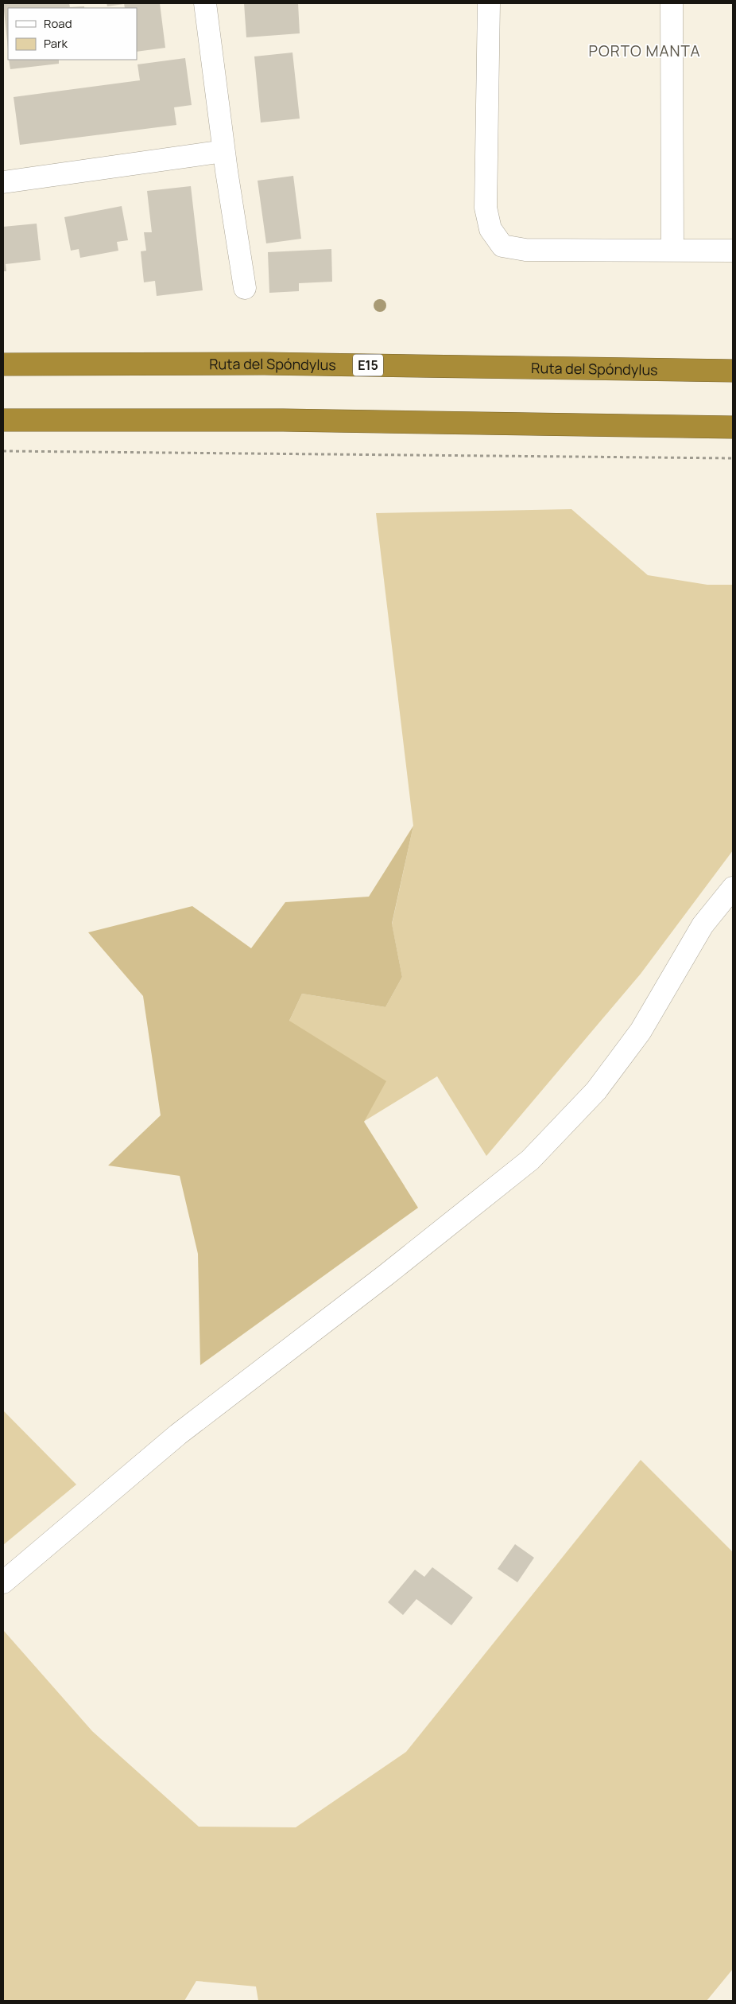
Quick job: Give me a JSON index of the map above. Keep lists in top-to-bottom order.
{
  "streets": {
    "highway": ["Ruta del Spóndylus", "E15"]
  },
  "districts": ["PORTO MANTA"],
  "legend": ["Road", "Park"]
}
